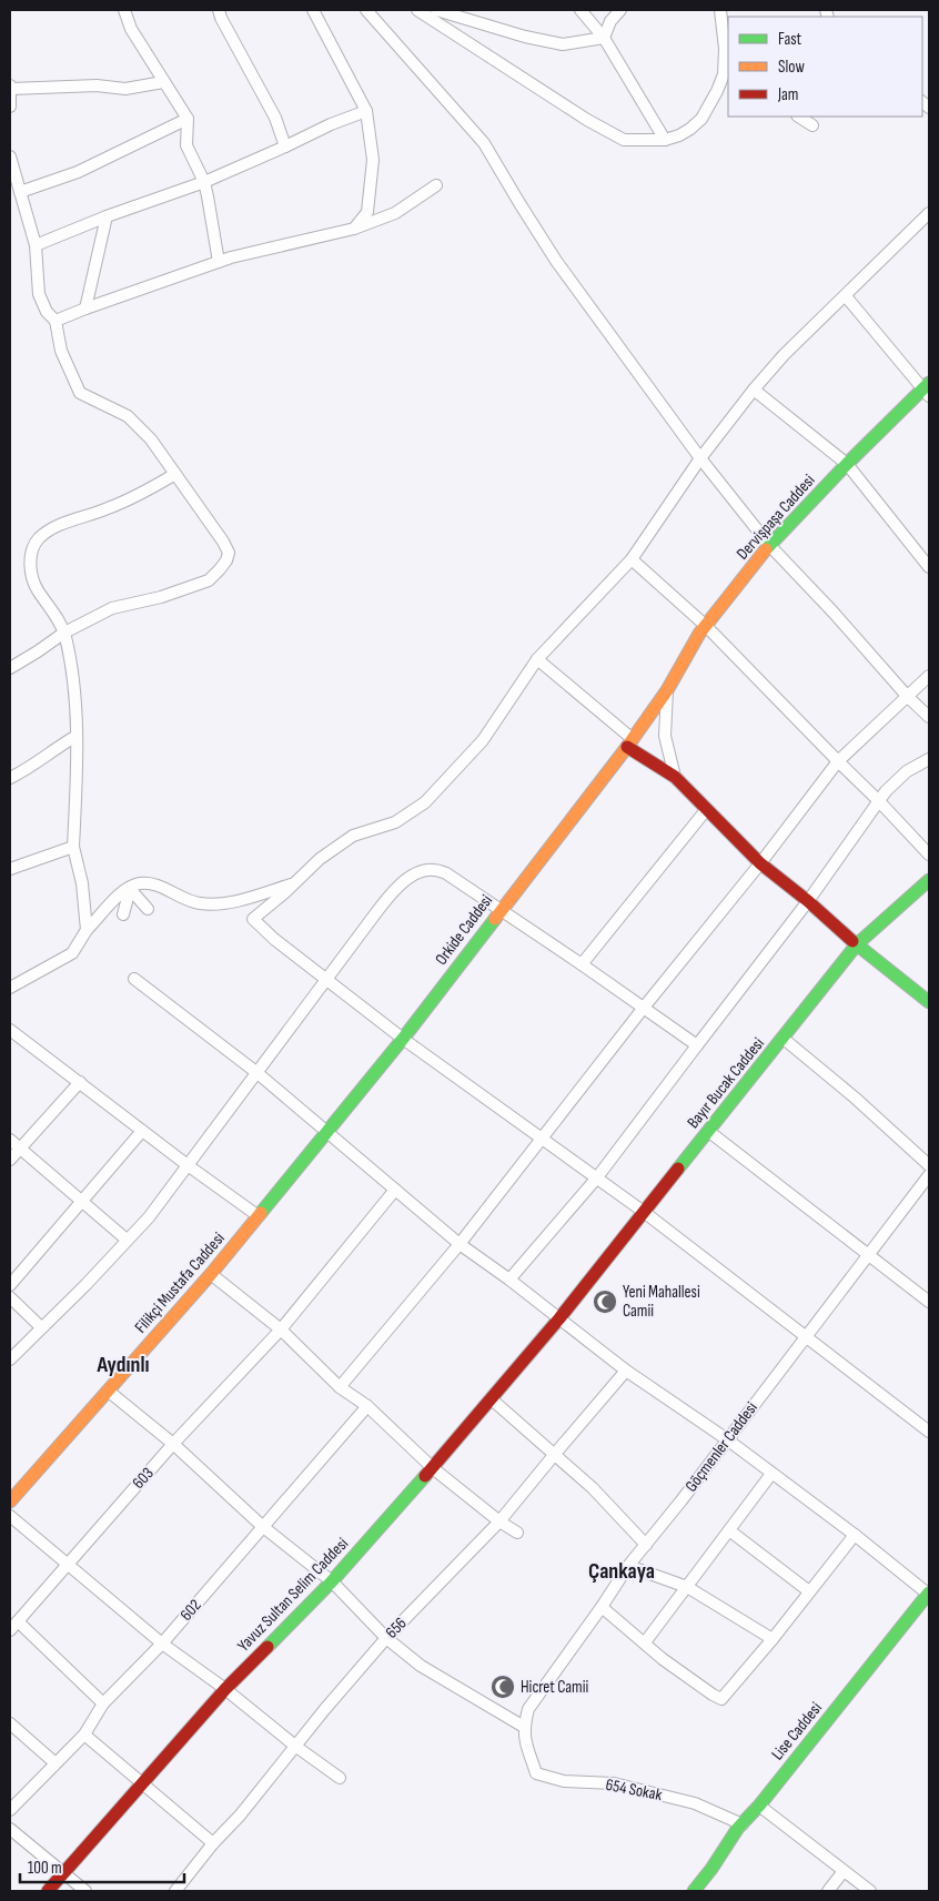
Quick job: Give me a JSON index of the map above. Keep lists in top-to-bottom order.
{
  "streets": {
    "street": [
      "Dervişpaşa Caddesi",
      "Orkide Caddesi",
      "Bayır Bucak Caddesi",
      "Filikçi Mustafa Caddesi",
      "Göçmenler Caddesi",
      "603",
      "Yavuz Sultan Selim Caddesi",
      "602",
      "656",
      "Lise Caddesi",
      "654 Sokak"
    ]
  },
  "crossings": [
    ["Dervişpaşa Caddesi", "Orkide Caddesi"],
    ["Dervişpaşa Caddesi", "Bayır Bucak Caddesi"],
    ["Orkide Caddesi", "Filikçi Mustafa Caddesi"],
    ["Bayır Bucak Caddesi", "Yavuz Sultan Selim Caddesi"],
    ["Göçmenler Caddesi", "654 Sokak"],
    ["Lise Caddesi", "654 Sokak"]
  ],
  "districts": ["Aydınlı", "Çankaya"],
  "places": {
    "mosque": ["Yeni Mahallesi Camii", "Hicret Camii"]
  },
  "legend": ["Fast", "Slow", "Jam"],
  "scale_bar": "100 m"
}
